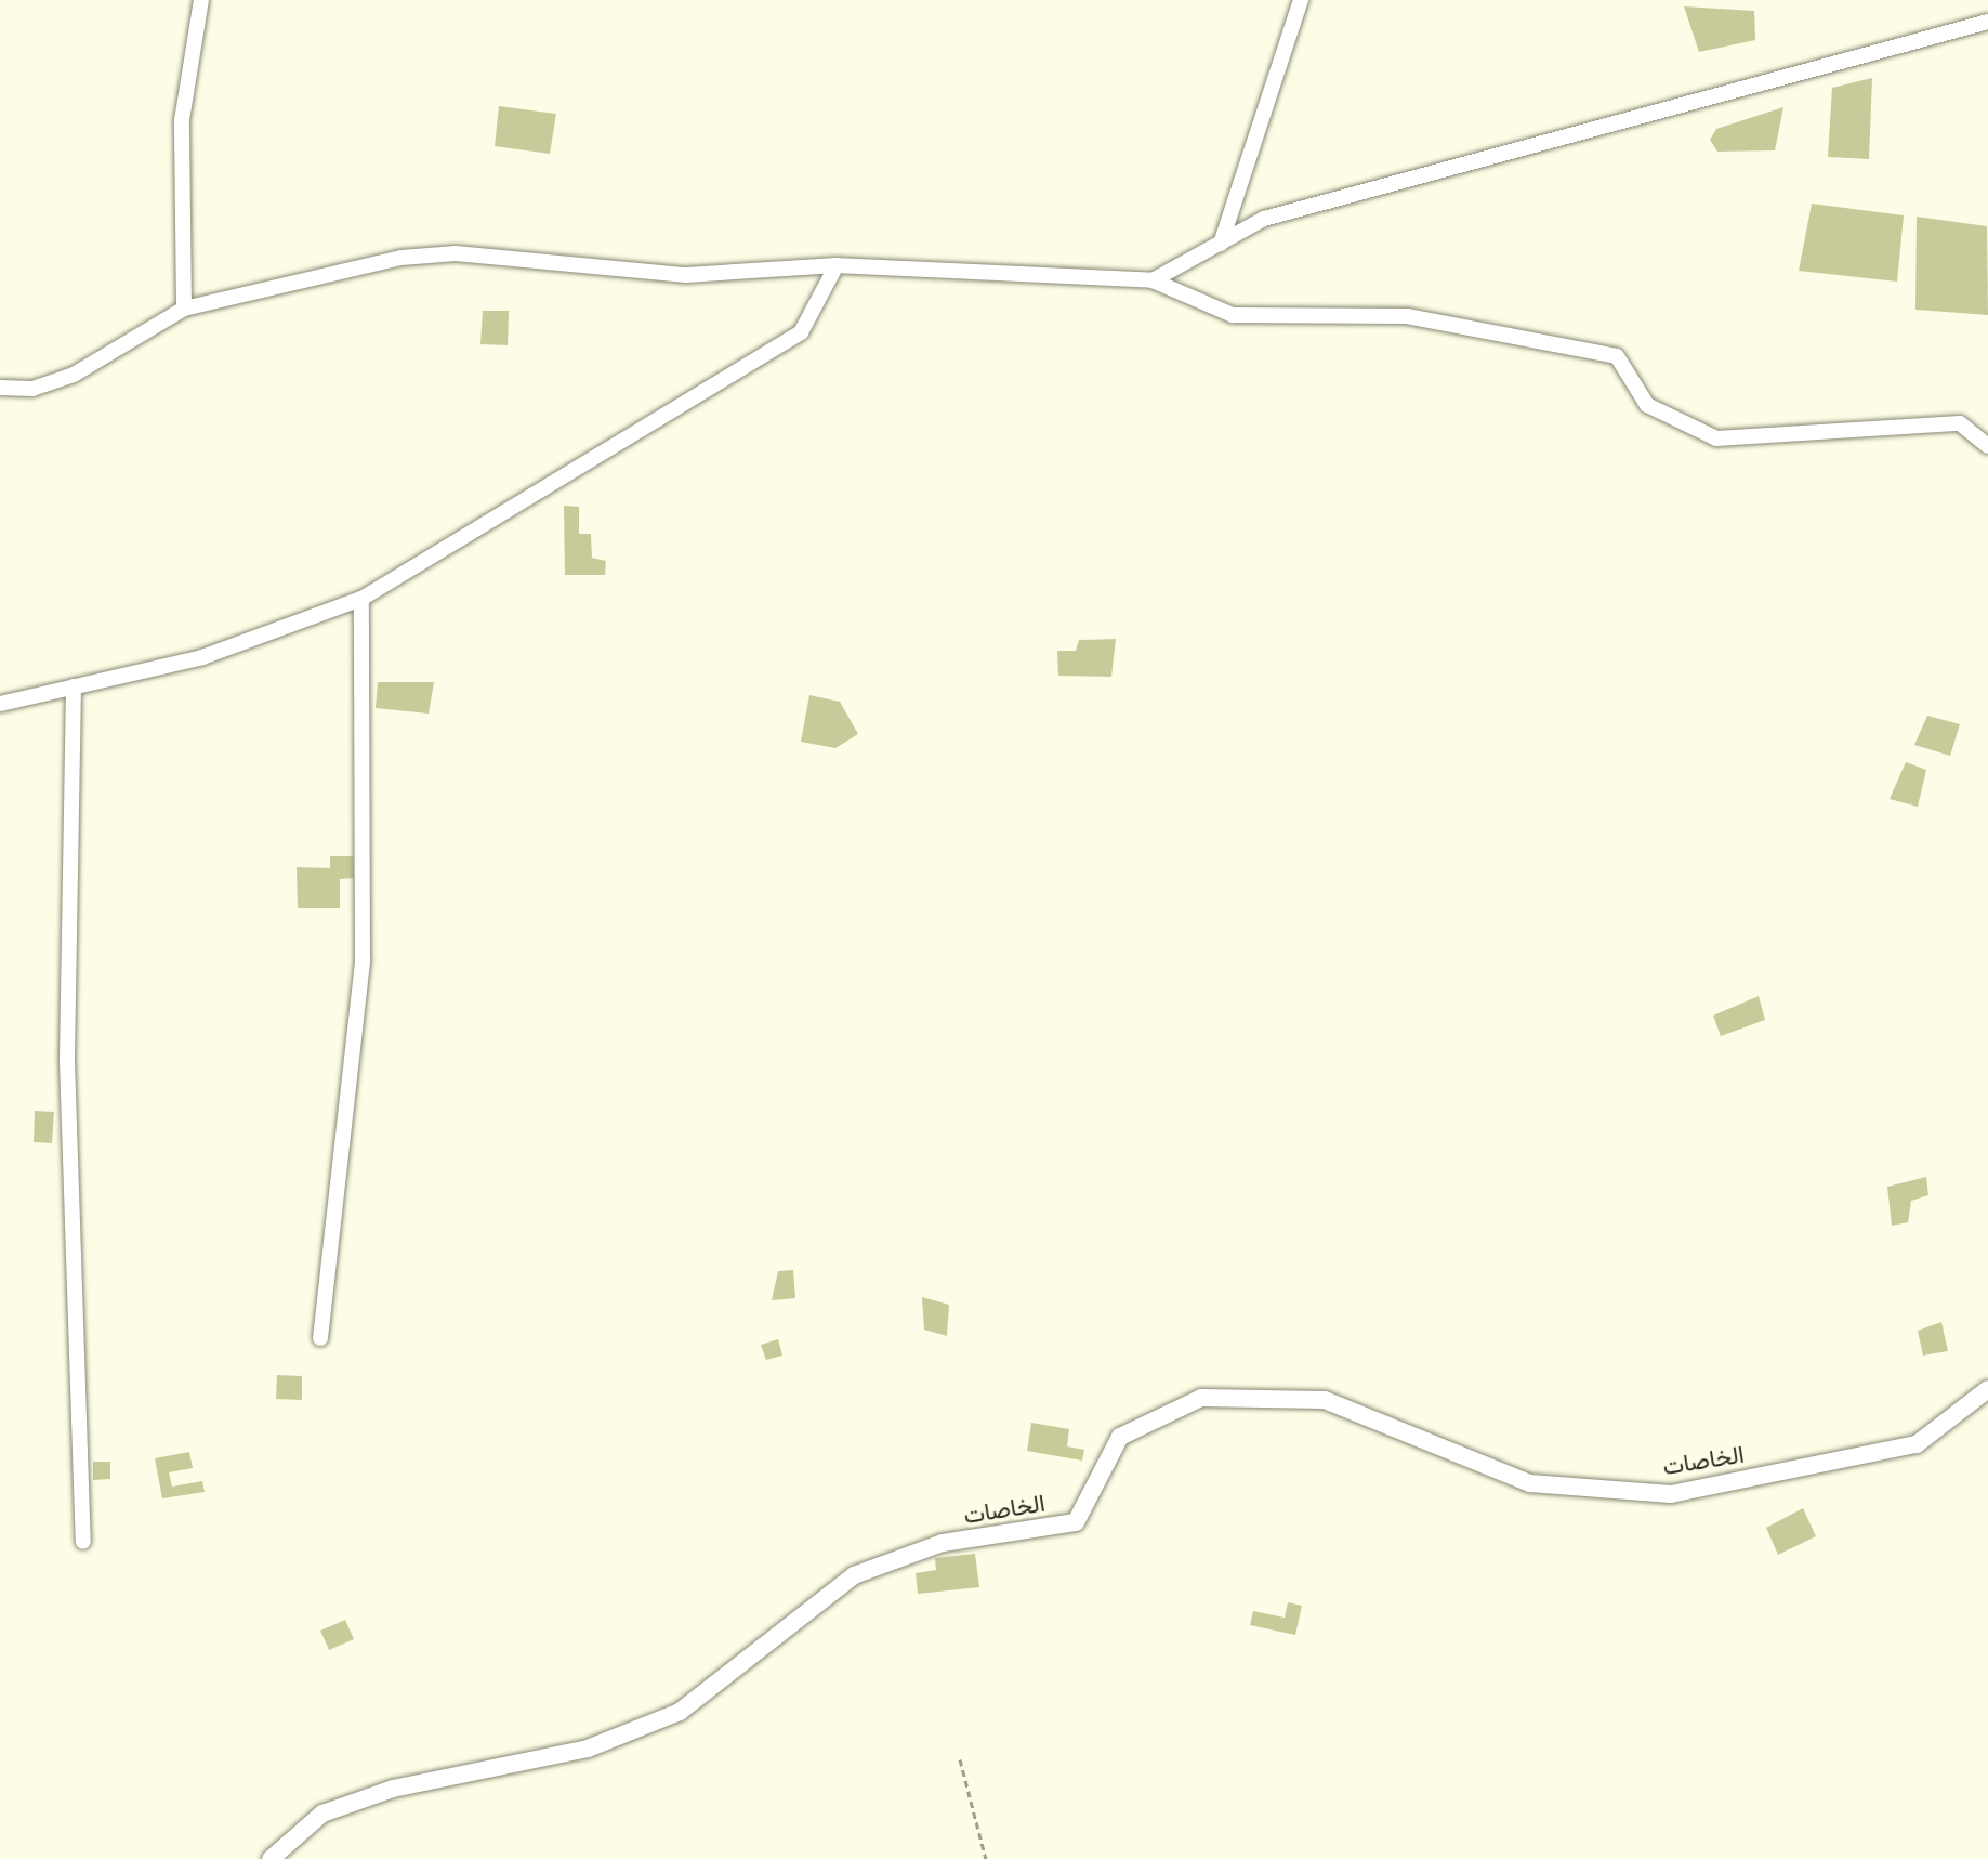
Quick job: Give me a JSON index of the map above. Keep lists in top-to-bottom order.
{
  "streets": {
    "street": ["الخاصات"]
  }
}
